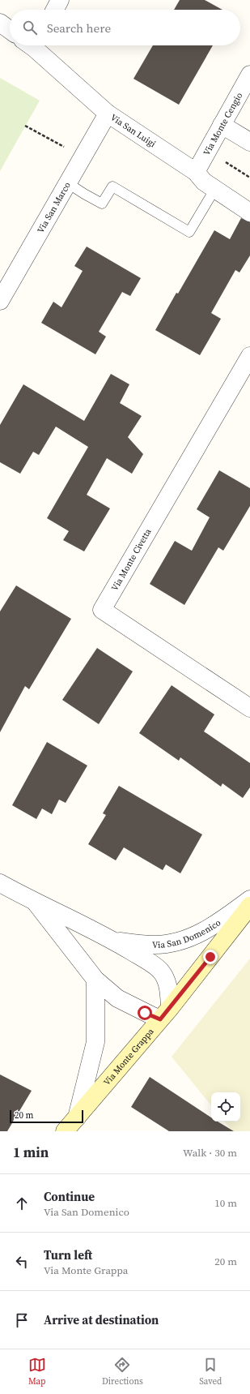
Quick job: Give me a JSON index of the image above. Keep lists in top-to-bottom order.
{
  "streets": {
    "main road": ["Via Monte Grappa"],
    "street": [
      "Via Monte Cengio",
      "Via San Luigi",
      "Via San Marco",
      "Via Monte Civetta",
      "Via San Domenico"
    ]
  },
  "crossings": [
    ["Via Monte Cengio", "Via San Luigi"],
    ["Via San Luigi", "Via San Marco"],
    ["Via San Domenico", "Via Monte Grappa"]
  ],
  "scale_bar": "20 m",
  "page": {
    "search": "Search here",
    "scale": "20 m",
    "heading": ["1 min", "Walk · 30 m"],
    "list": [
      ["Continue", "Via San Domenico", "10 m"],
      ["Turn left", "Via Monte Grappa", "20 m"],
      "Arrive at destination"
    ],
    "nav": ["Map", "Directions", "Saved"]
  }
}
